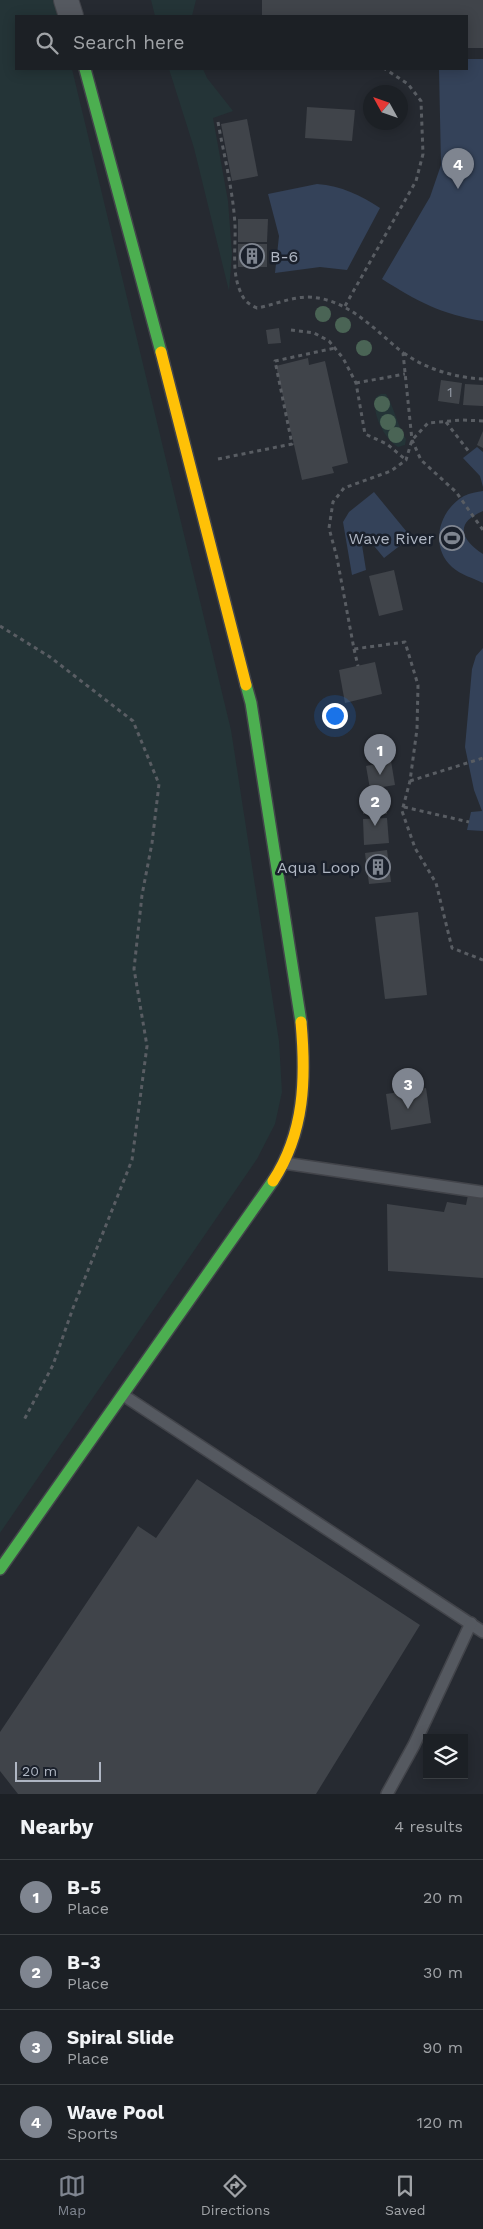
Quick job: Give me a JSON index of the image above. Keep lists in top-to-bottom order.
{
  "places": {
    "building": ["B-6", "Aqua Loop"],
    "sports": ["Wave River"]
  },
  "house_numbers": ["1"],
  "scale_bar": "20 m",
  "north": "top left",
  "page": {
    "search": "Search here",
    "pins": [
      "4",
      "1",
      "2",
      "3"
    ],
    "scale": "20 m",
    "heading": ["Nearby", "4 results"],
    "list": [
      {
        "mark": "1",
        "name": "B-5",
        "note": "Place",
        "value": "20 m"
      },
      {
        "mark": "2",
        "name": "B-3",
        "note": "Place",
        "value": "30 m"
      },
      {
        "mark": "3",
        "name": "Spiral Slide",
        "note": "Place",
        "value": "90 m"
      },
      {
        "mark": "4",
        "name": "Wave Pool",
        "note": "Sports",
        "value": "120 m"
      }
    ],
    "nav": ["Map", "Directions", "Saved"]
  }
}
